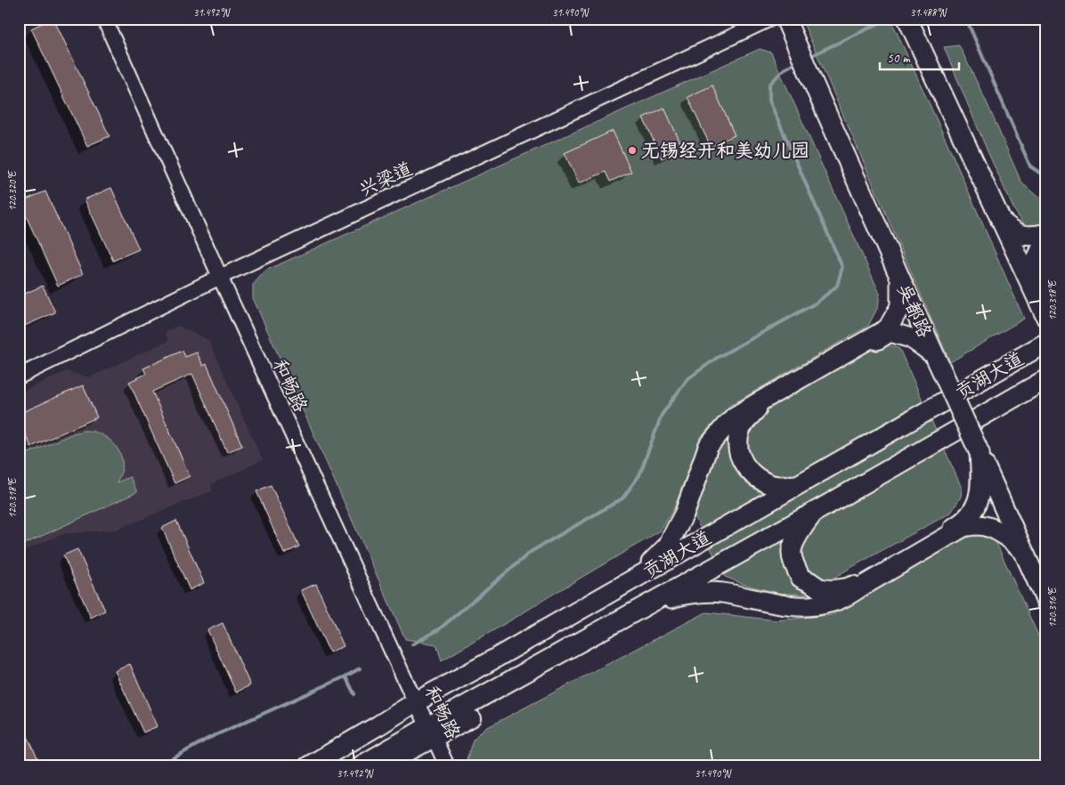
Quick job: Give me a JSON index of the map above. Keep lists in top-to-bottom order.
{
  "streets": {
    "main road": ["吴都路", "贡湖大道"],
    "street": ["兴梁道", "和畅路"]
  },
  "crossings": [
    ["兴梁道", "和畅路"],
    ["贡湖大道", "和畅路"]
  ],
  "places": ["无锡经开和美幼儿园"],
  "scale_bar": "50 m",
  "coordinates": [
    "31.492°N",
    "31.490°N",
    "31.488°N",
    "120.320°E",
    "120.318°E",
    "120.316°E"
  ]
}
